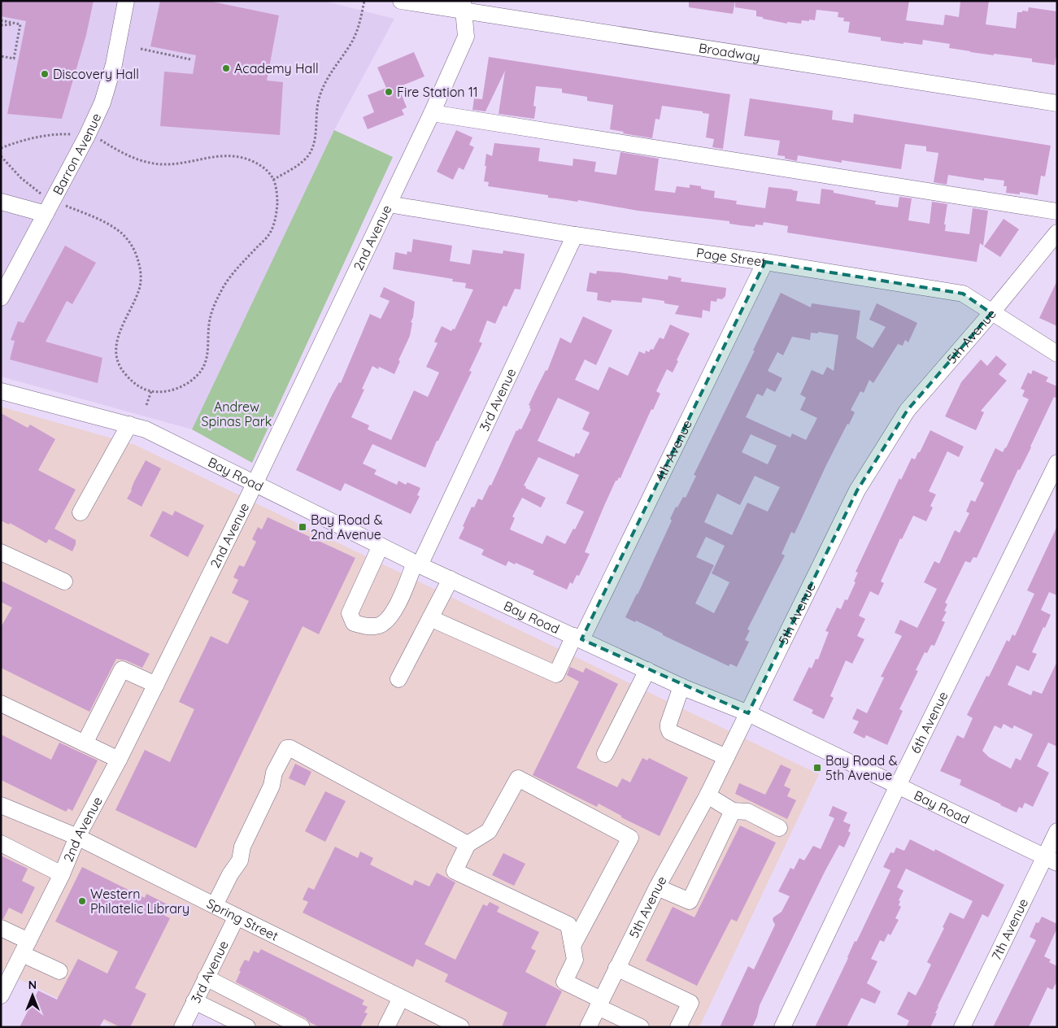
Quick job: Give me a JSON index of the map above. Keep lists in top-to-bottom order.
{
  "streets": {
    "street": [
      "Broadway",
      "Barron Avenue",
      "2nd Avenue",
      "Page Street",
      "5th Avenue",
      "3rd Avenue",
      "4th Avenue",
      "Bay Road",
      "6th Avenue",
      "Spring Street",
      "7th Avenue"
    ]
  },
  "crossings": [
    ["Broadway", "2nd Avenue"],
    ["2nd Avenue", "Page Street"],
    ["2nd Avenue", "Bay Road"],
    ["2nd Avenue", "Spring Street"],
    ["Page Street", "5th Avenue"],
    ["Page Street", "3rd Avenue"],
    ["Page Street", "4th Avenue"],
    ["5th Avenue", "Bay Road"],
    ["3rd Avenue", "Bay Road"],
    ["3rd Avenue", "Spring Street"],
    ["4th Avenue", "Bay Road"],
    ["Bay Road", "6th Avenue"],
    ["Bay Road", "7th Avenue"]
  ],
  "parks": ["Andrew Spinas Park"],
  "places": {
    "other": [
      "Academy Hall",
      "Discovery Hall",
      "Fire Station 11",
      "Western Philatelic Library"
    ],
    "transit": ["Bay Road & 2nd Avenue", "Bay Road & 5th Avenue"]
  },
  "north": "top"
}
